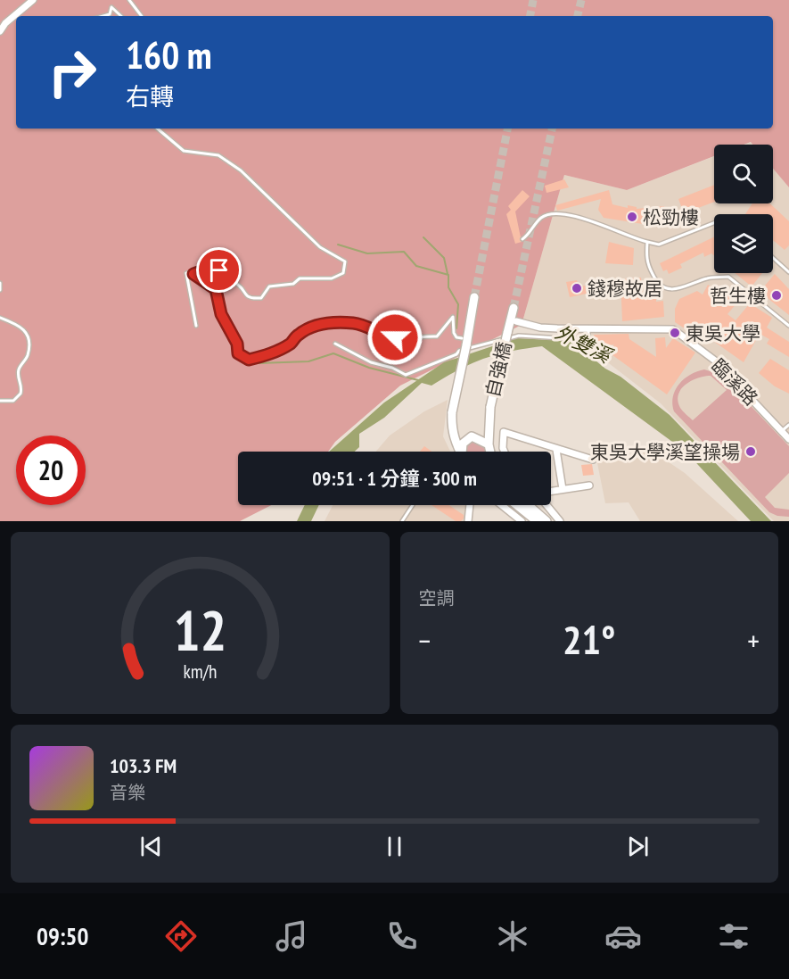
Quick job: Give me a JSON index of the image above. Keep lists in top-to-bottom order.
{
  "streets": {
    "main road": ["自強橋"],
    "street": ["臨溪路"]
  },
  "water": ["外雙溪"],
  "places": [
    "松勁樓",
    "錢穆故居",
    "哲生樓",
    "東吳大學",
    "東吳大學溪望操場"
  ],
  "page": {
    "turn": ["160 m", "右轉"],
    "limit": "20",
    "trip": "09:51 · 1 分鐘 · 300 m",
    "tile": "空調",
    "heat": ["−", "21°", "+"],
    "song": ["103.3 FM", "音樂"],
    "tabs": "09:50",
    "gauge": ["12", "km/h"]
  }
}
